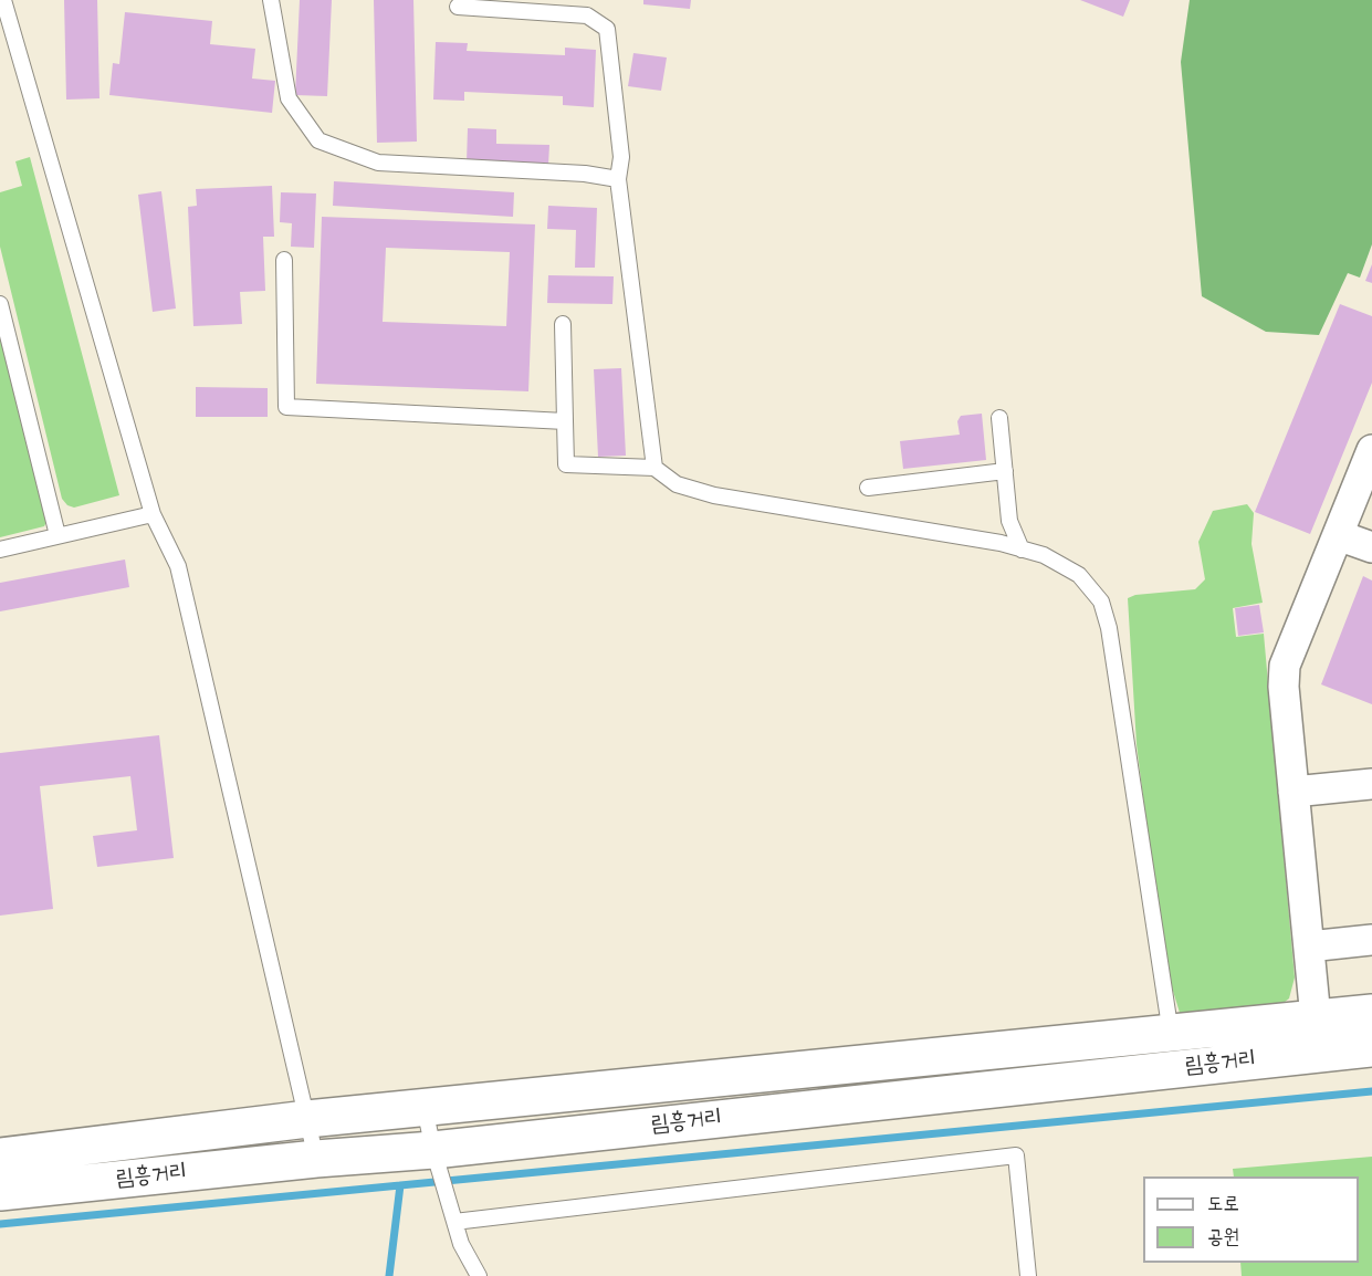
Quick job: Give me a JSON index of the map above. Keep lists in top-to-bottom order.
{
  "streets": {
    "main road": ["림흥거리"]
  },
  "legend": ["도로", "공원"]
}
